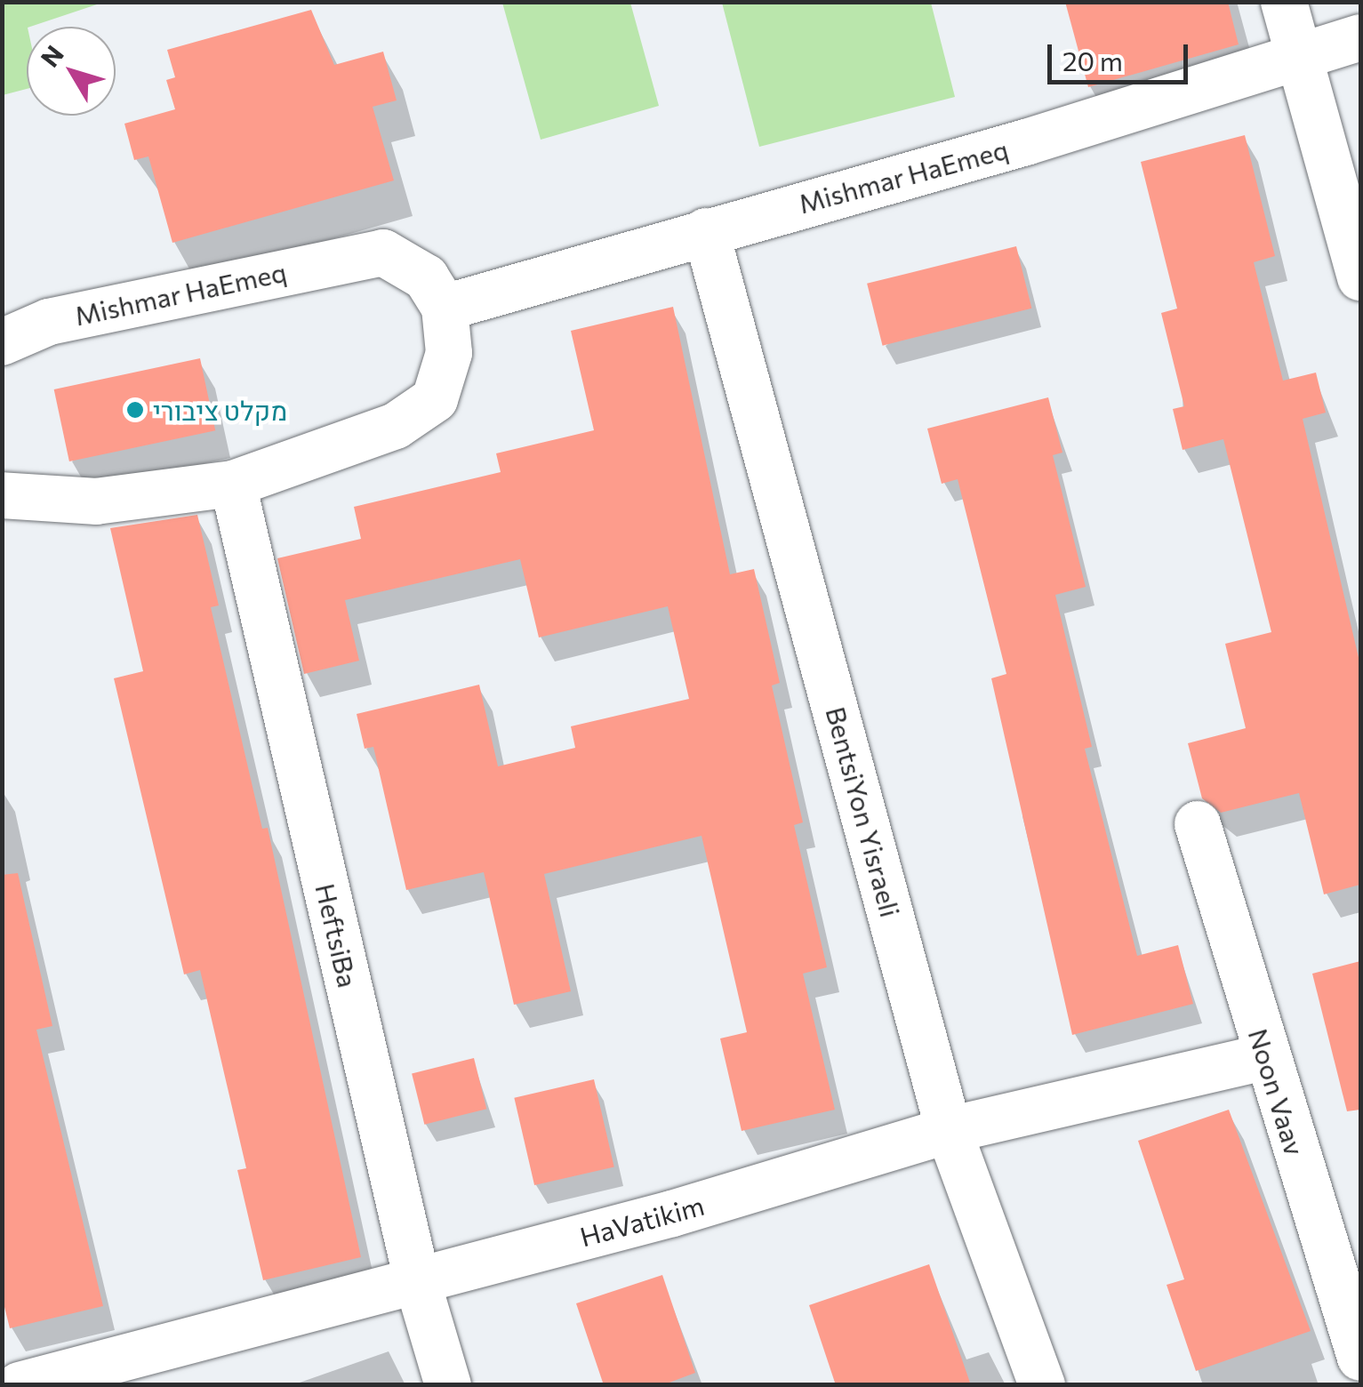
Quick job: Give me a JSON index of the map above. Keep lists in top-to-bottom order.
{
  "streets": {
    "street": [
      "Mishmar HaEmeq",
      "BentsiYon Yisraeli",
      "HeftsiBa",
      "Noon Vaav",
      "HaVatikim"
    ]
  },
  "crossings": [
    ["Mishmar HaEmeq", "BentsiYon Yisraeli"],
    ["BentsiYon Yisraeli", "HaVatikim"],
    ["HeftsiBa", "HaVatikim"],
    ["Noon Vaav", "HaVatikim"]
  ],
  "places": ["מקלט ציבורי"],
  "scale_bar": "20 m",
  "north": "top left"
}
